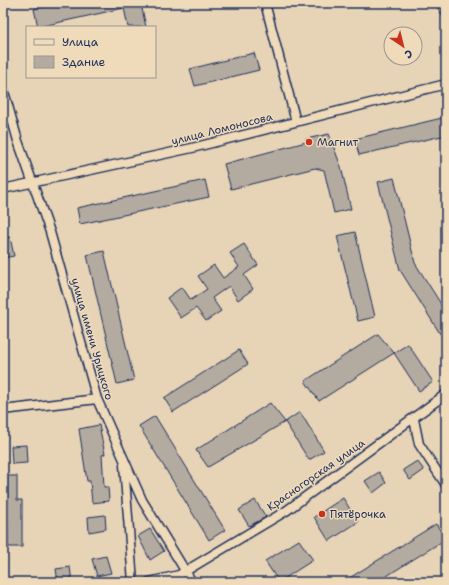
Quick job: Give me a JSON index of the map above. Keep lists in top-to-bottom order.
{
  "streets": {
    "street": ["улица Ломоносова", "улица имени Урицкого", "Красногорская улица"]
  },
  "crossings": [
    ["улица Ломоносова", "улица имени Урицкого"],
    ["улица имени Урицкого", "Красногорская улица"]
  ],
  "places": ["Магнит", "Пятёрочка"],
  "legend": ["Улица", "Здание"],
  "north": "bottom right"
}
